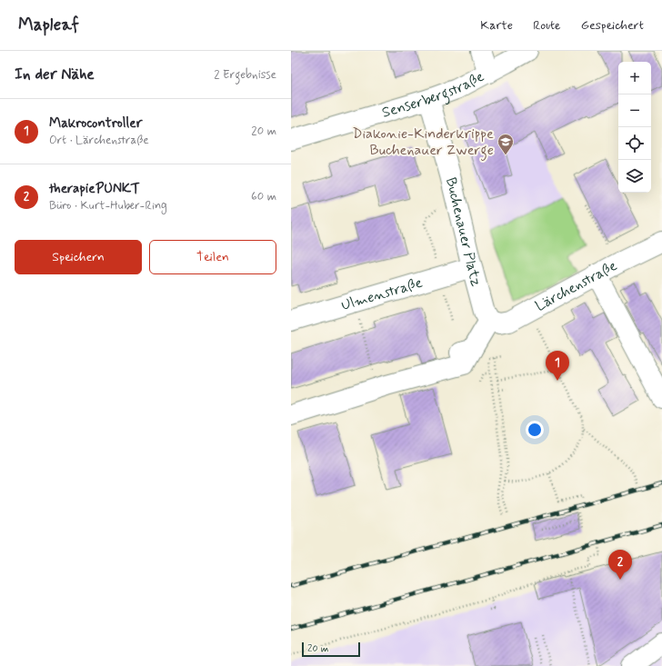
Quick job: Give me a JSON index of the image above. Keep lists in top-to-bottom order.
{
  "streets": {
    "street": [
      "Senserbergstraße",
      "Buchenauer Platz",
      "Lärchenstraße",
      "Ulmenstraße"
    ]
  },
  "crossings": [
    ["Senserbergstraße", "Buchenauer Platz"],
    ["Buchenauer Platz", "Lärchenstraße"],
    ["Buchenauer Platz", "Ulmenstraße"]
  ],
  "places": {
    "school or university": ["Diakonie-Kinderkrippe Buchenauer Zwerge"]
  },
  "scale_bar": "20 m",
  "page": {
    "header": "Mapleaf",
    "nav": ["Karte", "Route", "Gespeichert"],
    "heading": ["In der Nähe", "2 Ergebnisse"],
    "map_buttons": ["+", "−"],
    "list": [
      {
        "mark": "1",
        "name": "Makrocontroller",
        "note": "Ort · Lärchenstraße",
        "value": "20 m"
      },
      {
        "mark": "2",
        "name": "therapiePUNKT",
        "note": "Büro · Kurt-Huber-Ring",
        "value": "60 m"
      }
    ],
    "buttons": ["Speichern", "Teilen"],
    "pins": ["1", "2"],
    "scale": "20 m"
  }
}
